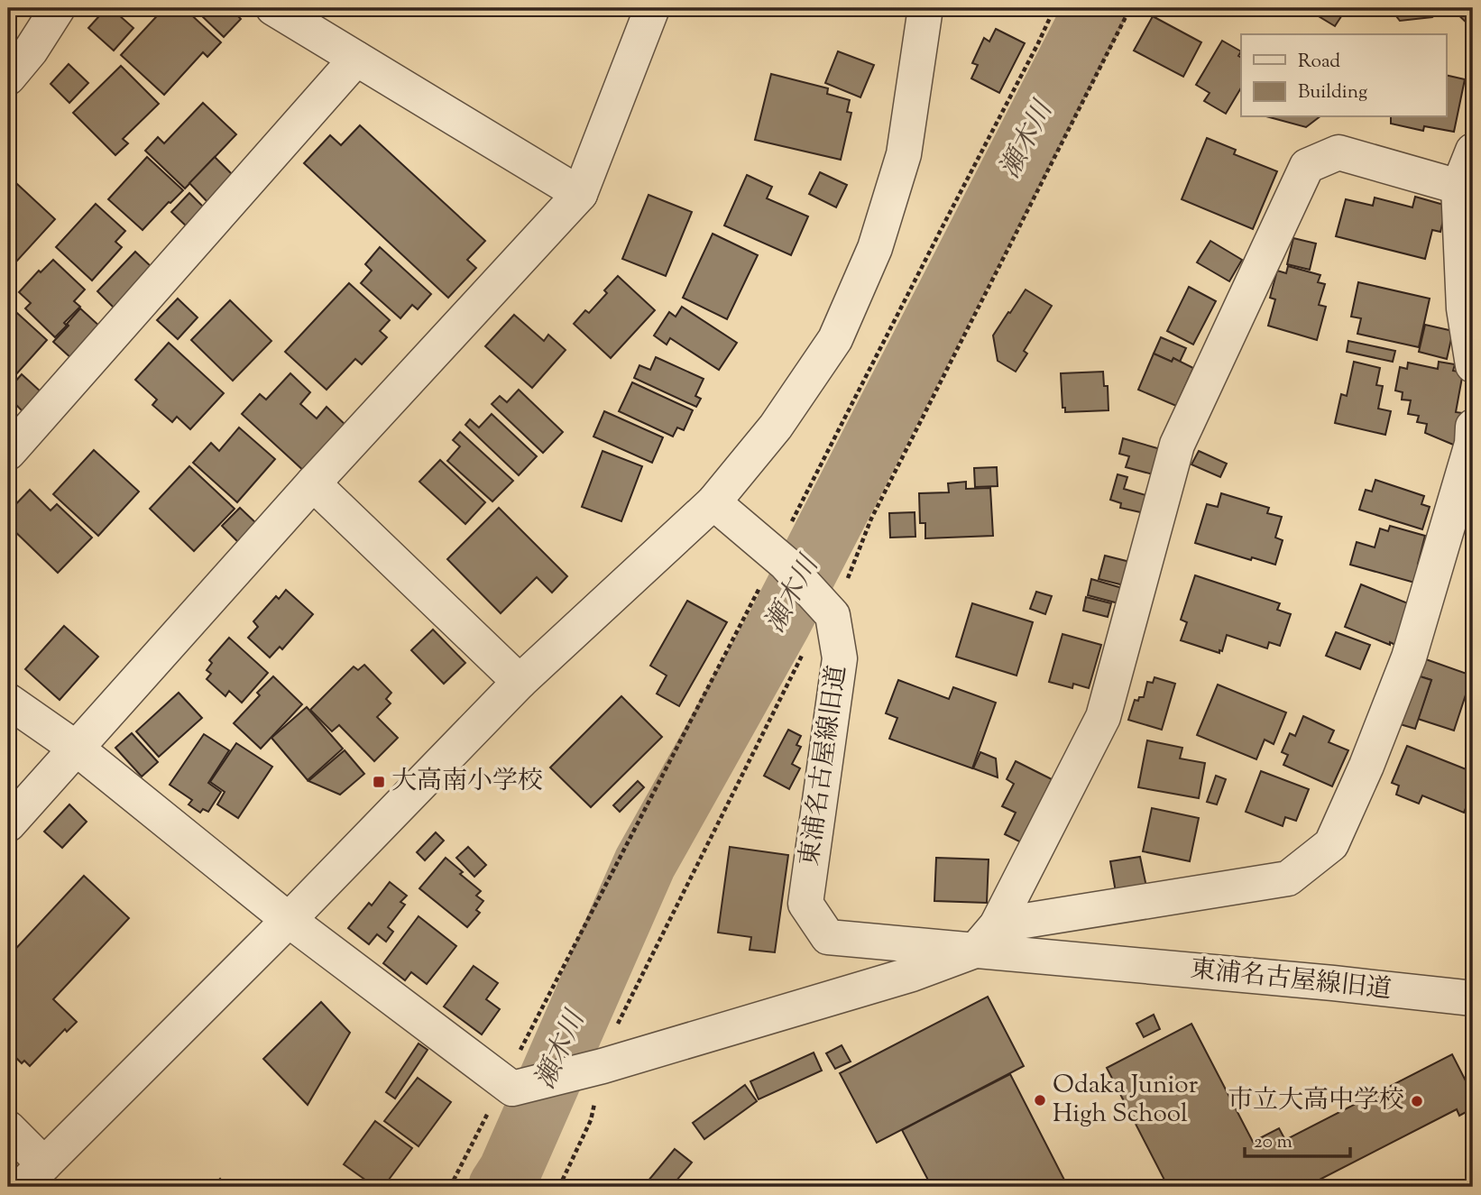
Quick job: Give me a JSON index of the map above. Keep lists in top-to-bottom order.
{
  "streets": {
    "street": ["東浦名古屋線旧道"]
  },
  "water": ["瀬木川"],
  "places": {
    "transit": ["大高南小学校"],
    "other": ["Odaka Junior High School", "市立大高中学校"]
  },
  "legend": ["Road", "Building"],
  "scale_bar": "20 m"
}
